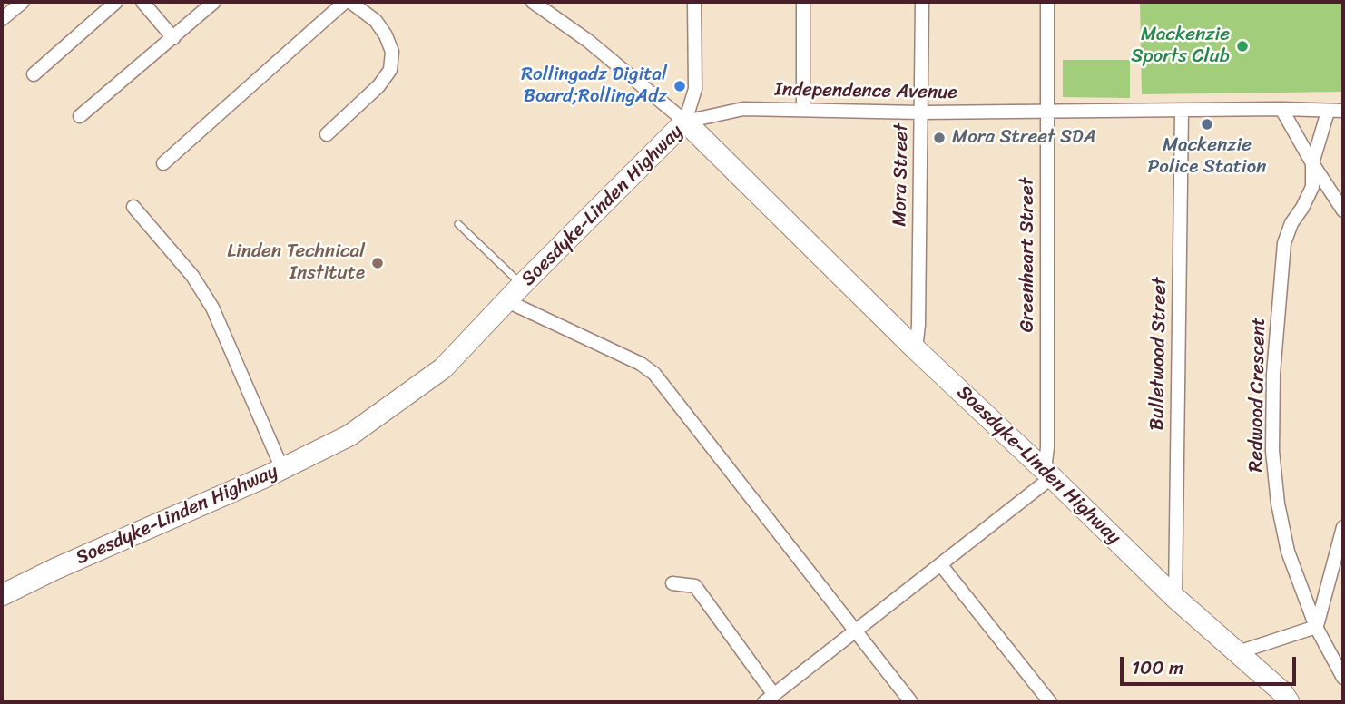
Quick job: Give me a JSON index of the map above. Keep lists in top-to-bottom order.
{
  "streets": {
    "main road": ["Soesdyke-Linden Highway"],
    "street": [
      "Independence Avenue",
      "Mora Street",
      "Greenheart Street",
      "Bulletwood Street",
      "Redwood Crescent"
    ]
  },
  "crossings": [
    ["Independence Avenue", "Mora Street"],
    ["Independence Avenue", "Soesdyke-Linden Highway"],
    ["Independence Avenue", "Greenheart Street"],
    ["Independence Avenue", "Bulletwood Street"],
    ["Independence Avenue", "Redwood Crescent"],
    ["Mora Street", "Soesdyke-Linden Highway"],
    ["Soesdyke-Linden Highway", "Greenheart Street"],
    ["Soesdyke-Linden Highway", "Bulletwood Street"]
  ],
  "places": [
    "Mackenzie Sports Club",
    "Rollingadz Digital Board;RollingAdz",
    "Mackenzie Police Station",
    "Mora Street SDA",
    "Linden Technical Institute"
  ],
  "scale_bar": "100 m"
}
